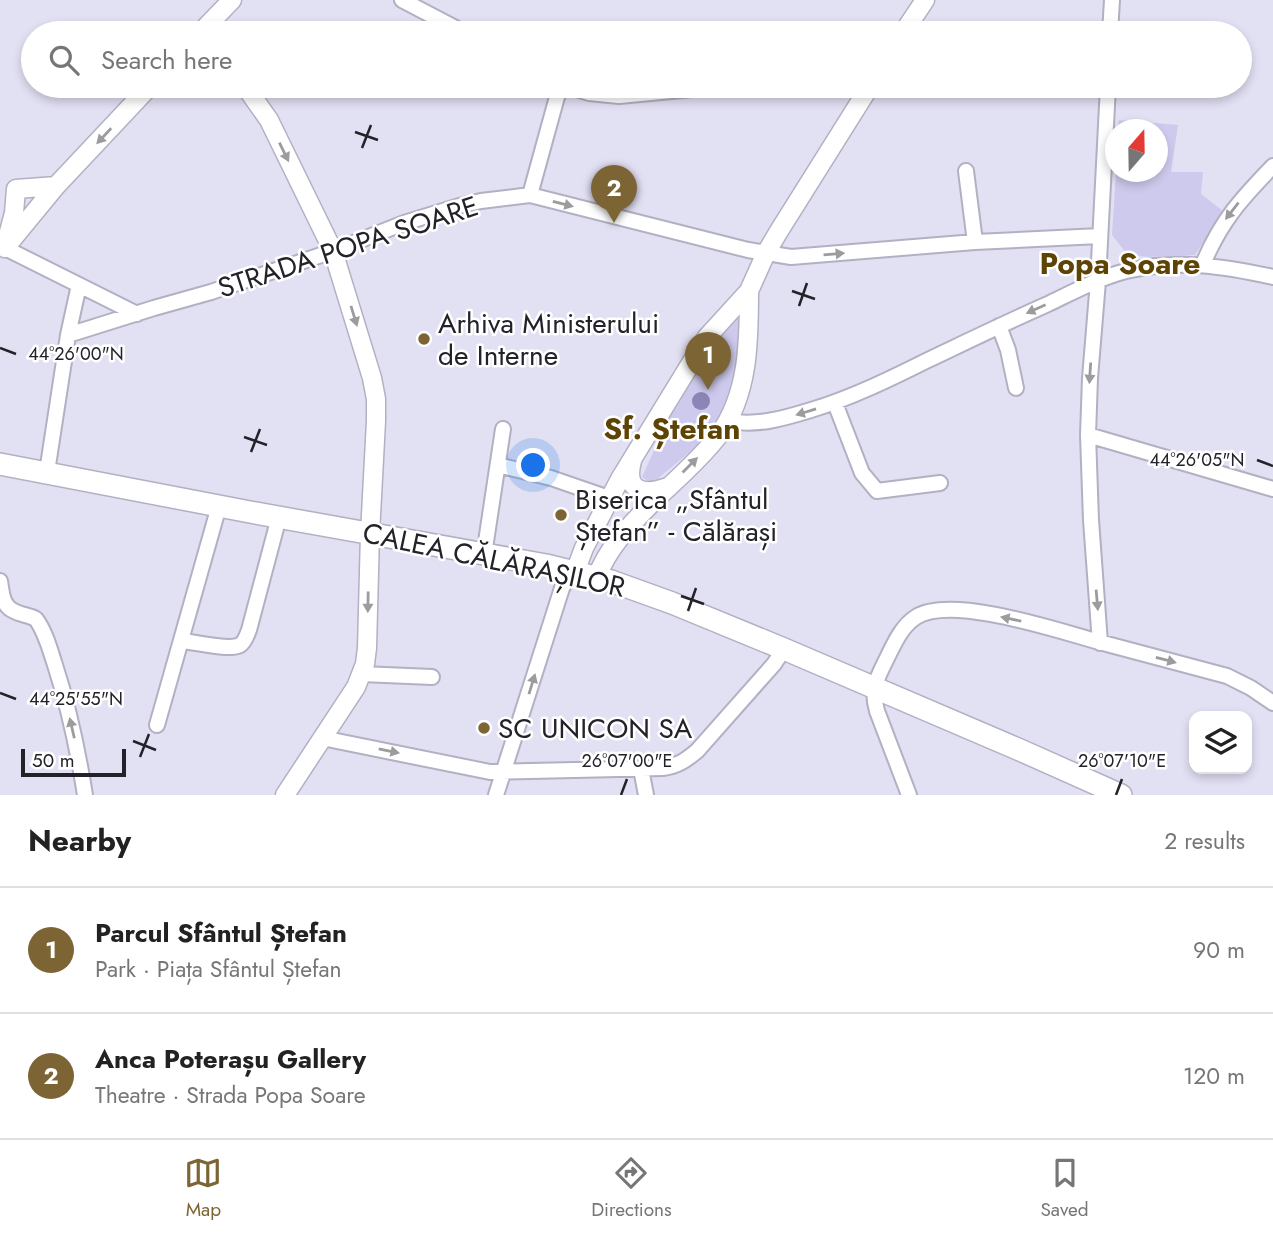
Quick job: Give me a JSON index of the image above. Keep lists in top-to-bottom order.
{
  "streets": {
    "main road": ["CALEA CĂLĂRAȘILOR"],
    "street": ["STRADA POPA SOARE"]
  },
  "one_way": ["STRADA POPA SOARE"],
  "districts": ["Popa Soare", "Sf. Ștefan"],
  "places": ["Arhiva Ministerului de Interne", "Biserica „Sfântul Ștefan” - Călărași", "SC UNICON SA"],
  "scale_bar": "50 m",
  "north": "top",
  "page": {
    "search": "Search here",
    "pins": ["2", "1"],
    "scale": "50 m",
    "heading": ["Nearby", "2 results"],
    "list": [
      {
        "mark": "1",
        "name": "Parcul Sfântul Ștefan",
        "note": "Park · Piața Sfântul Ștefan",
        "value": "90 m"
      },
      {
        "mark": "2",
        "name": "Anca Poterașu Gallery",
        "note": "Theatre · Strada Popa Soare",
        "value": "120 m"
      }
    ],
    "nav": ["Map", "Directions", "Saved"]
  },
  "coordinates": [
    "44°26'00\"N",
    "44°26'05\"N",
    "44°25'55\"N",
    "26°07'00\"E",
    "26°07'10\"E"
  ]
}
